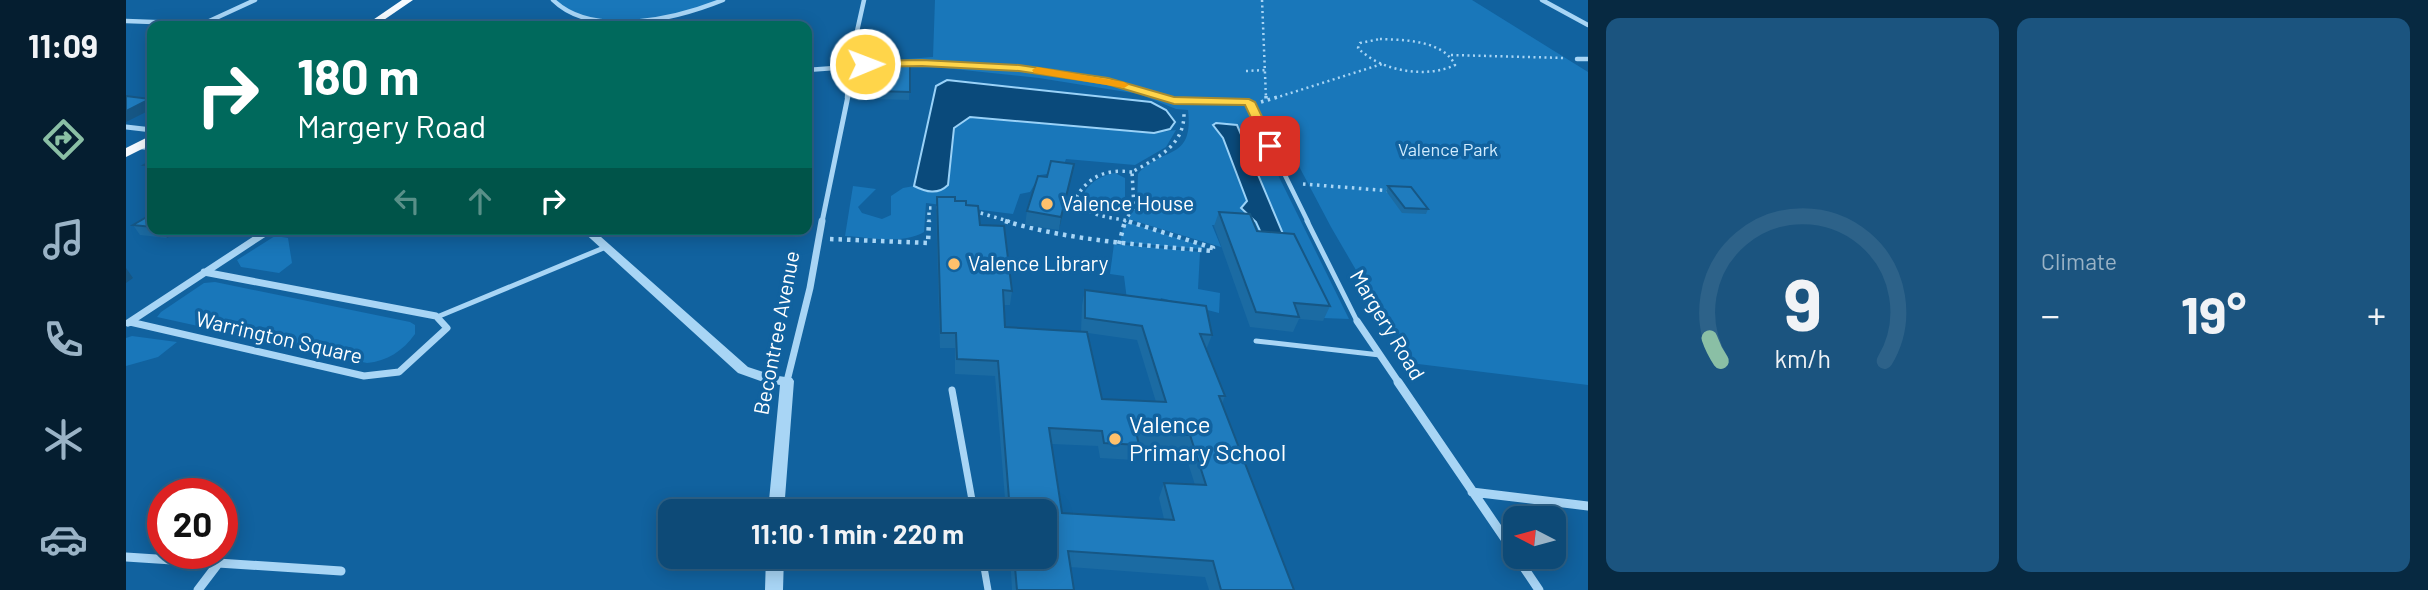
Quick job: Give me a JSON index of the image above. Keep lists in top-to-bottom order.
{
  "streets": {
    "street": ["Margery Road", "Becontree Avenue", "Warrington Square"]
  },
  "parks": ["Valence Park"],
  "places": ["Valence House", "Valence Library", "Valence Primary School"],
  "north": "left",
  "page": {
    "tabs": "11:09",
    "tile": "Climate",
    "turn": ["180 m", "Margery Road"],
    "heat": ["−", "19°", "+"],
    "limit": "20",
    "trip": "11:10 · 1 min · 220 m",
    "gauge": ["9", "km/h"]
  }
}
